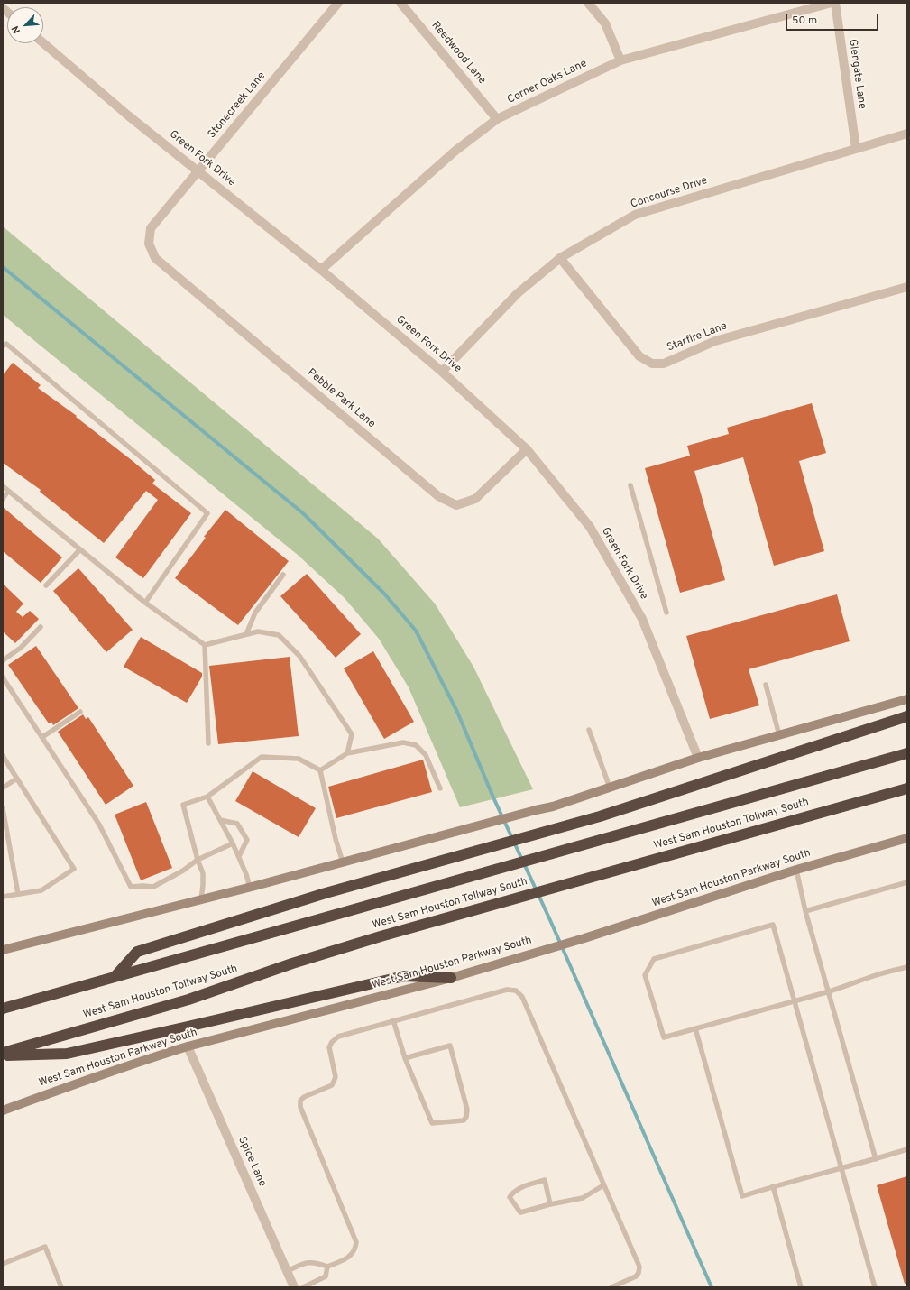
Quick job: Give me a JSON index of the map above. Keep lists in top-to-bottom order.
{
  "streets": {
    "highway": ["West Sam Houston Tollway South"],
    "main road": ["West Sam Houston Parkway South"],
    "street": [
      "Reedwood Lane",
      "Glengate Lane",
      "Corner Oaks Lane",
      "Stonecreek Lane",
      "Green Fork Drive",
      "Concourse Drive",
      "Starfire Lane",
      "Pebble Park Lane",
      "Spice Lane"
    ]
  },
  "crossings": [
    ["Reedwood Lane", "Corner Oaks Lane"],
    ["Glengate Lane", "Concourse Drive"],
    ["Corner Oaks Lane", "Green Fork Drive"],
    ["Stonecreek Lane", "Green Fork Drive"],
    ["Stonecreek Lane", "Pebble Park Lane"],
    ["Green Fork Drive", "Concourse Drive"],
    ["Green Fork Drive", "Pebble Park Lane"],
    ["Concourse Drive", "Starfire Lane"],
    ["West Sam Houston Parkway South", "Spice Lane"]
  ],
  "scale_bar": "50 m",
  "north": "bottom left"
}
